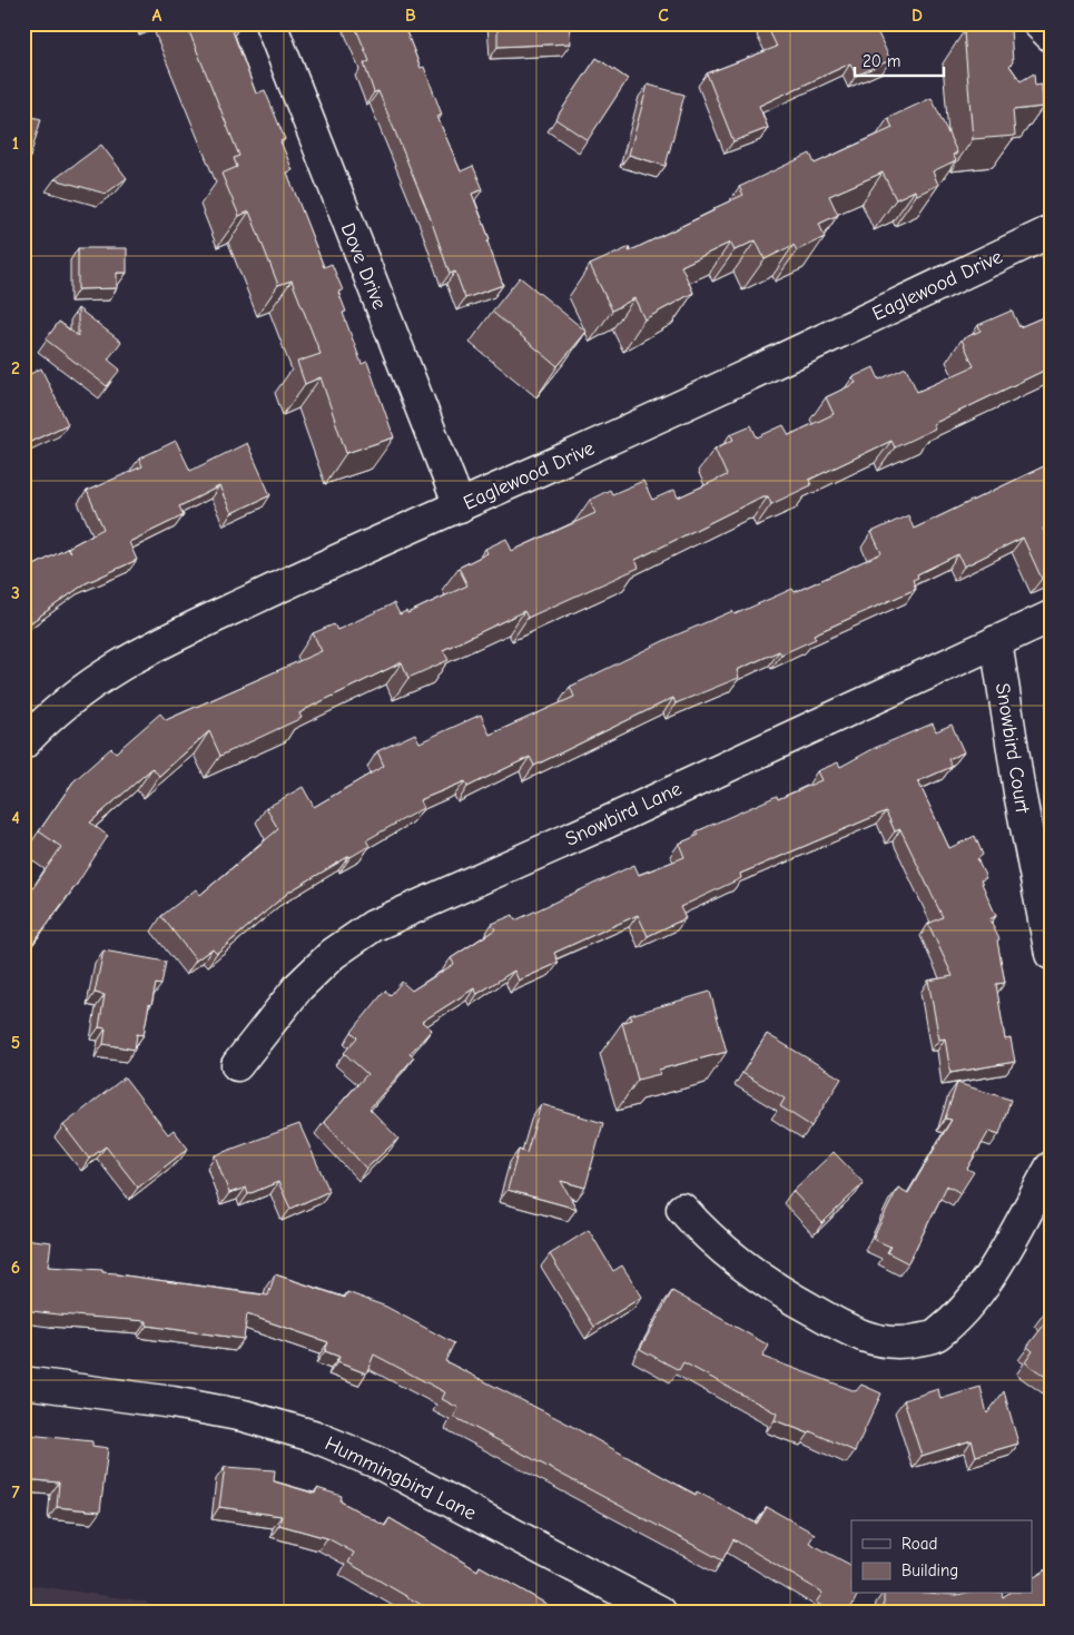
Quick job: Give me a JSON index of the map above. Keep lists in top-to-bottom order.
{
  "streets": {
    "street": [
      "Dove Drive",
      "Eaglewood Drive",
      "Snowbird Court",
      "Snowbird Lane",
      "Hummingbird Lane"
    ]
  },
  "crossings": [
    ["Dove Drive", "Eaglewood Drive"],
    ["Snowbird Court", "Snowbird Lane"]
  ],
  "legend": ["Road", "Building"],
  "scale_bar": "20 m",
  "grid": {
    "columns": [
      "A",
      "B",
      "C",
      "D"
    ],
    "rows": [
      "1",
      "2",
      "3",
      "4",
      "5",
      "6",
      "7"
    ]
  }
}
